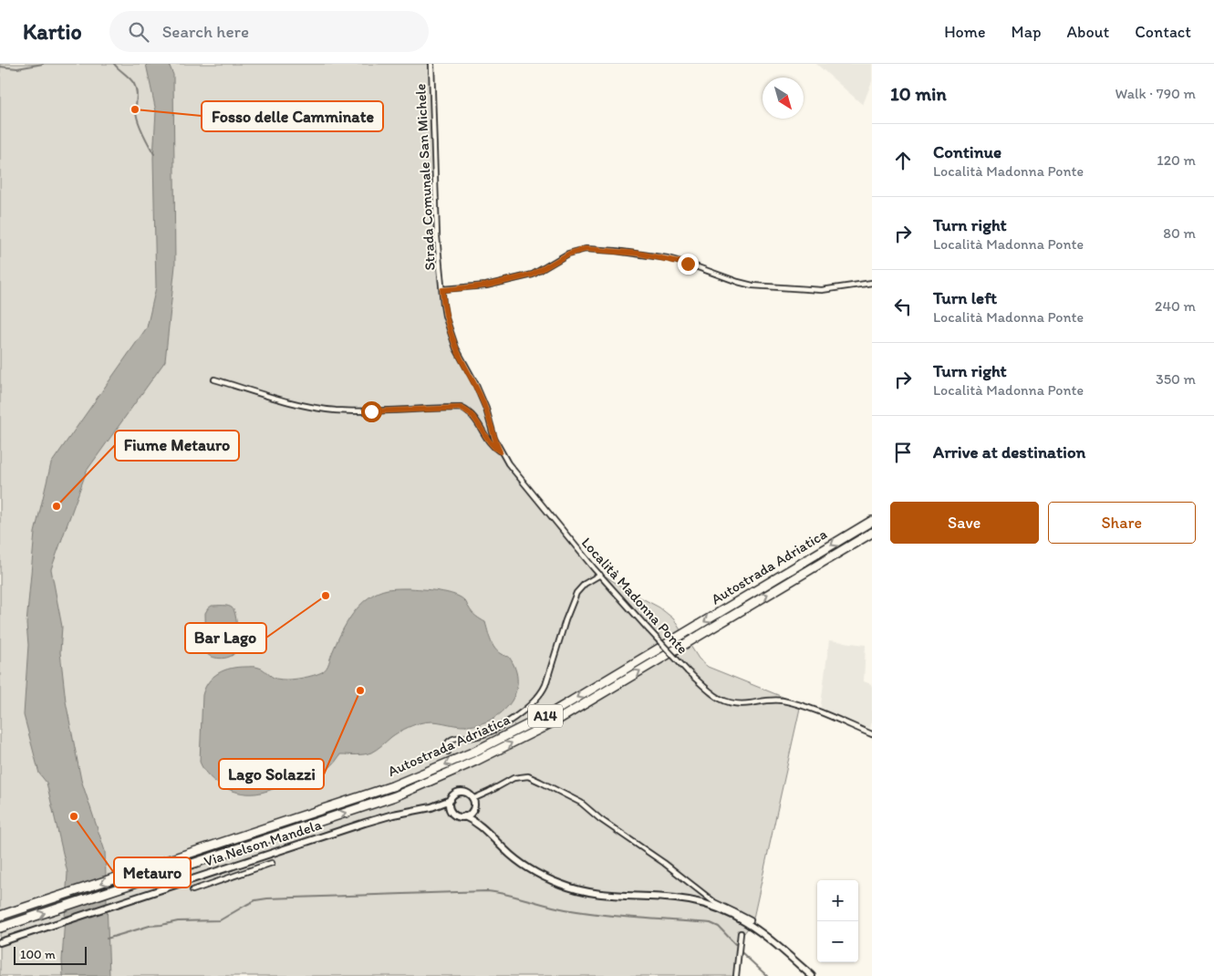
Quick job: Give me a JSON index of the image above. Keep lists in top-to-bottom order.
{
  "streets": {
    "highway": ["Autostrada Adriatica", "A14"],
    "main road": ["Via Nelson Mandela"],
    "street": ["Strada Comunale San Michele", "Località Madonna Ponte"]
  },
  "crossings": [
    ["Strada Comunale San Michele", "Località Madonna Ponte"]
  ],
  "places": [
    "Fosso delle Camminate",
    "Fiume Metauro",
    "Bar Lago",
    "Lago Solazzi",
    "Metauro"
  ],
  "scale_bar": "100 m",
  "north": "bottom right",
  "page": {
    "header": "Kartio",
    "search": "Search here",
    "nav": [
      "Home",
      "Map",
      "About",
      "Contact"
    ],
    "heading": ["10 min", "Walk · 790 m"],
    "list": [
      ["Continue", "Località Madonna Ponte", "120 m"],
      ["Turn right", "Località Madonna Ponte", "80 m"],
      ["Turn left", "Località Madonna Ponte", "240 m"],
      ["Turn right", "Località Madonna Ponte", "350 m"],
      "Arrive at destination"
    ],
    "buttons": ["Save", "Share"],
    "map_buttons": ["+", "−"],
    "scale": "100 m"
  }
}
